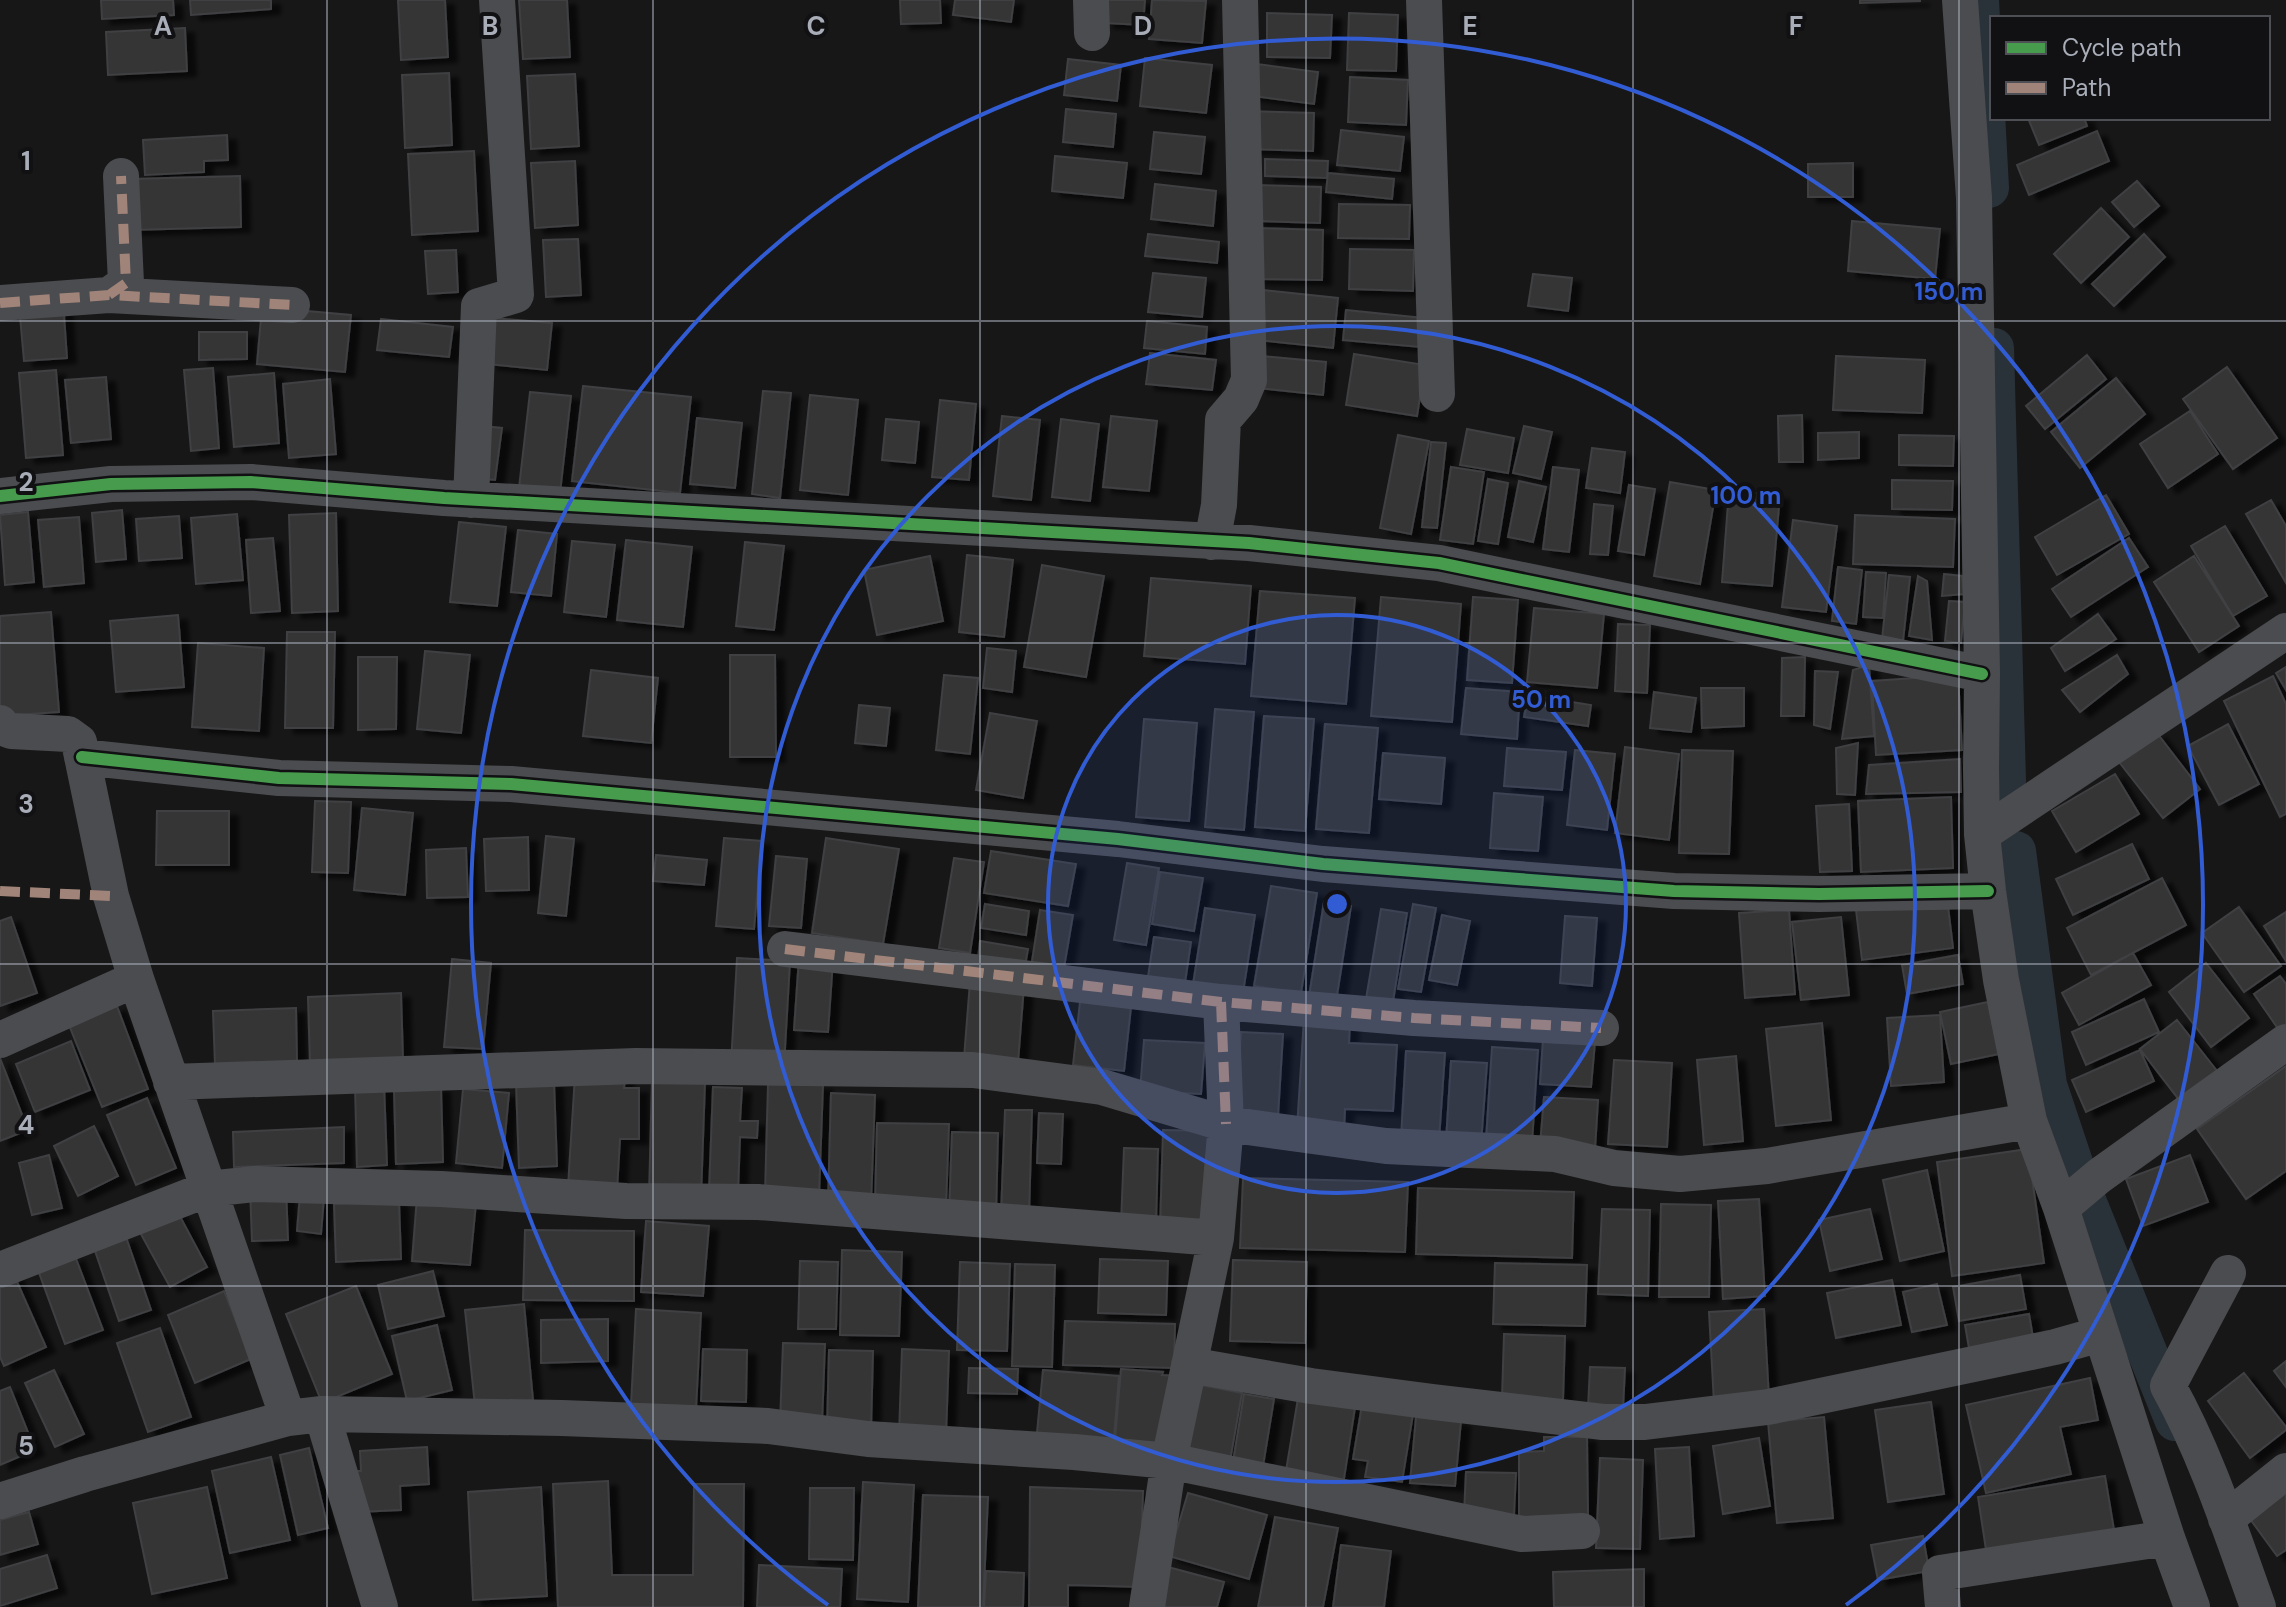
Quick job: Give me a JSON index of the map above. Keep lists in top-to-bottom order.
{
  "legend": ["Cycle path", "Path"],
  "grid": {
    "columns": [
      "A",
      "B",
      "C",
      "D",
      "E",
      "F"
    ],
    "rows": [
      "1",
      "2",
      "3",
      "4",
      "5"
    ]
  },
  "rings": ["150 m", "100 m", "50 m"]
}
